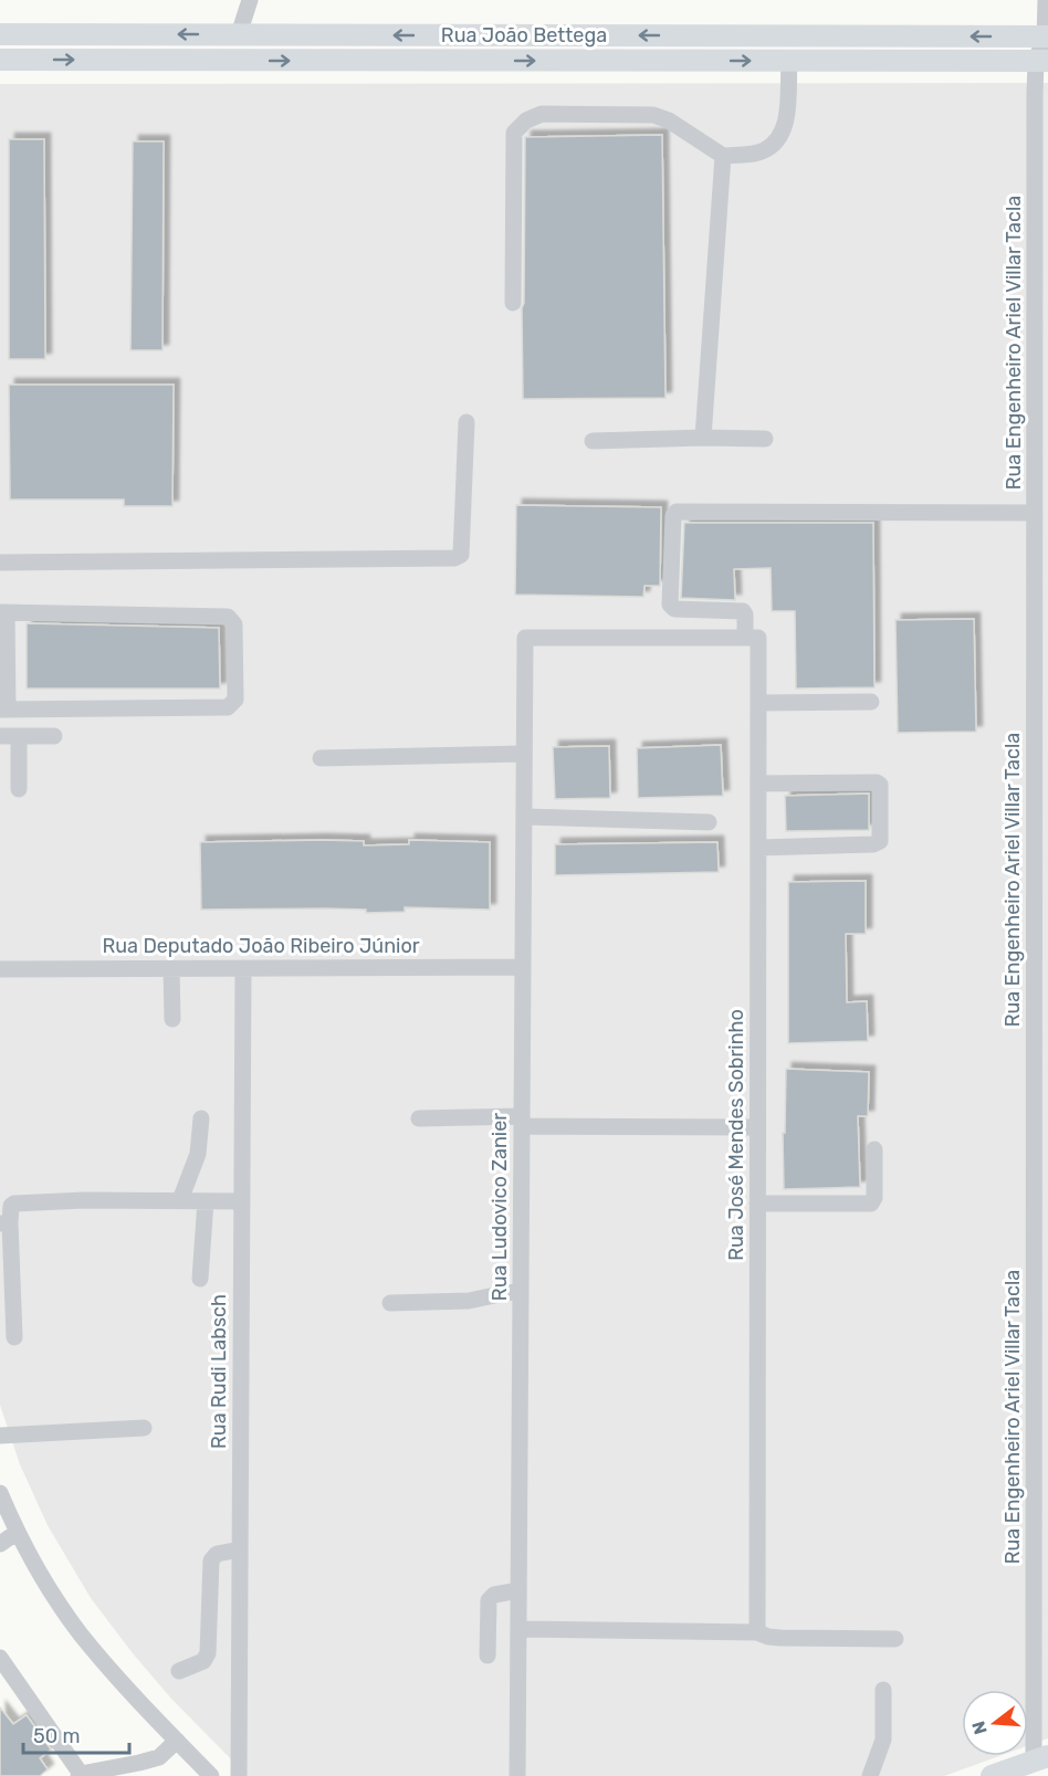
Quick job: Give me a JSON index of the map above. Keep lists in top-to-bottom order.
{
  "streets": {
    "main road": ["Rua João Bettega"],
    "street": [
      "Rua Engenheiro Ariel Villar Tacla",
      "Rua Deputado João Ribeiro Júnior",
      "Rua José Mendes Sobrinho",
      "Rua Ludovico Zanier",
      "Rua Rudi Labsch"
    ]
  },
  "crossings": [
    ["Rua João Bettega", "Rua Engenheiro Ariel Villar Tacla"],
    ["Rua Engenheiro Ariel Villar Tacla", "Rua José Mendes Sobrinho"],
    ["Rua Deputado João Ribeiro Júnior", "Rua Ludovico Zanier"],
    ["Rua Deputado João Ribeiro Júnior", "Rua Rudi Labsch"],
    ["Rua José Mendes Sobrinho", "Rua Ludovico Zanier"]
  ],
  "scale_bar": "50 m",
  "north": "left"
}
